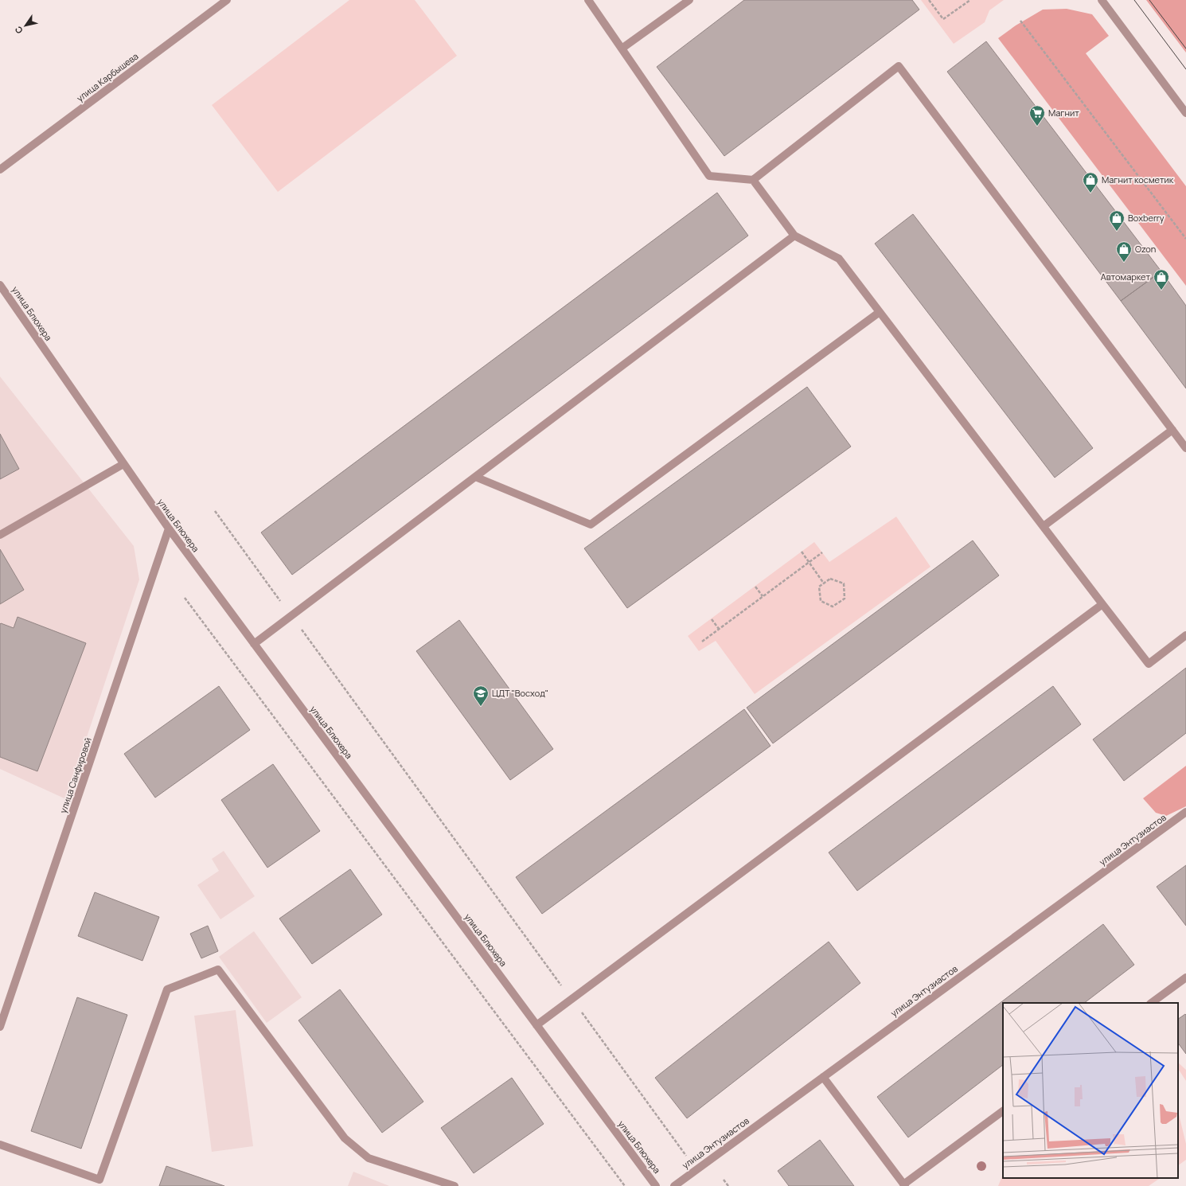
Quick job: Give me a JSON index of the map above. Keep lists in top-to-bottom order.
{
  "streets": {
    "street": [
      "улица Карбышева",
      "улица Блюхера",
      "улица Санфировой",
      "улица Энтузиастов"
    ]
  },
  "crossings": [
    ["улица Блюхера", "улица Санфировой"]
  ],
  "places": {
    "supermarket": ["Магнит"],
    "shop": [
      "Магнит косметик",
      "Boxberry",
      "Ozon",
      "Автомаркет"
    ],
    "school or university": ["ЦДТ \"Восход\""]
  },
  "north": "bottom left"
}
